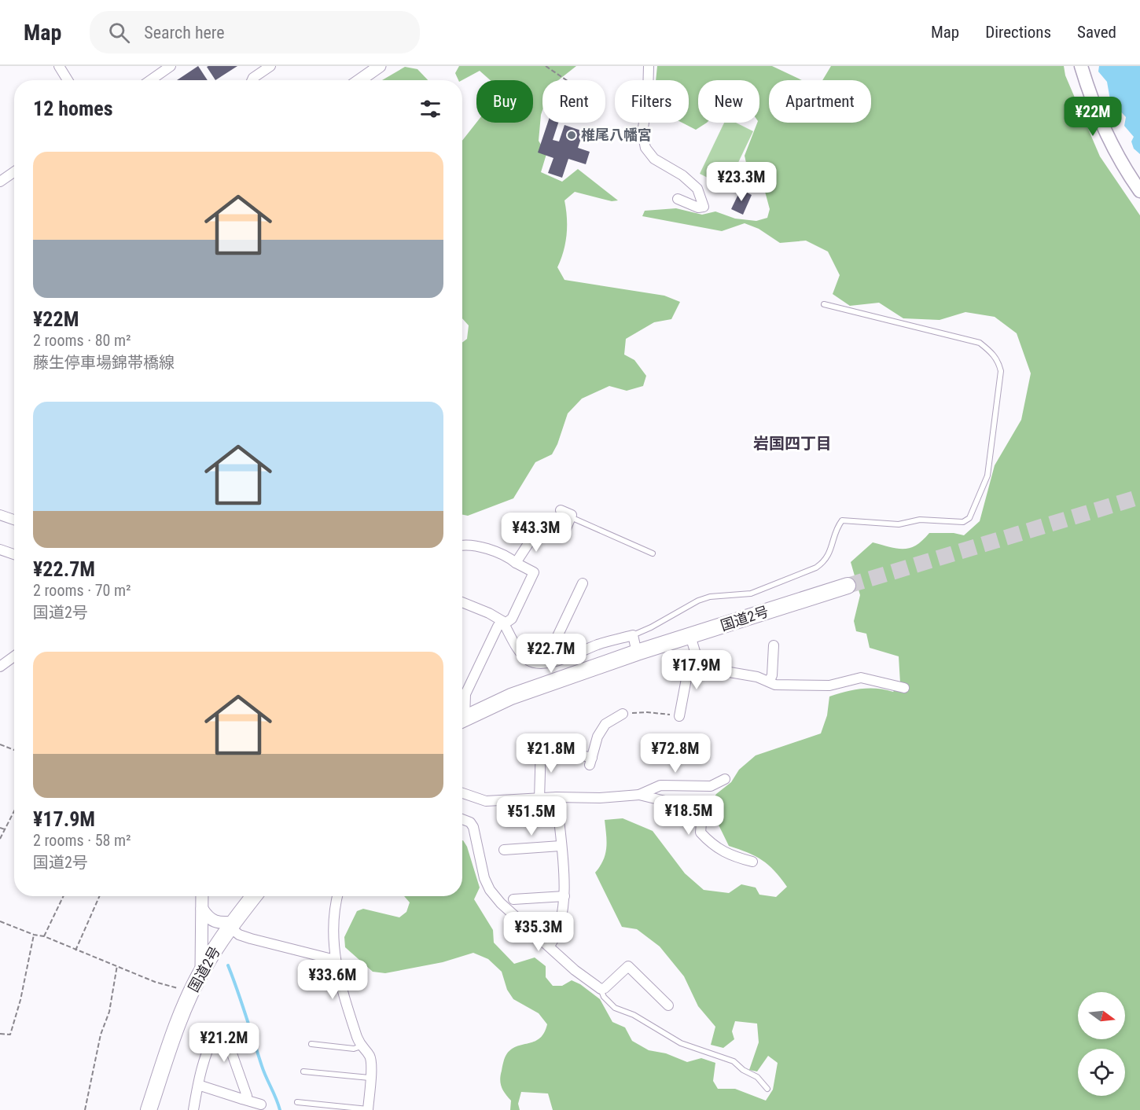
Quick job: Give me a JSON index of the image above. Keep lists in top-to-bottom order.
{
  "streets": {
    "highway": ["国道2号"]
  },
  "districts": ["岩国四丁目"],
  "places": ["椎尾八幡宮"],
  "north": "right",
  "page": {
    "header": "Map",
    "search": "Search here",
    "nav": ["Map", "Directions", "Saved"],
    "chip": [
      "Buy",
      "Rent",
      "Filters",
      "New",
      "Apartment"
    ],
    "heading": "12 homes",
    "price": [
      "¥22M",
      "¥23.3M",
      "¥43.3M",
      "¥22.7M",
      "¥17.9M",
      "¥21.8M",
      "¥72.8M",
      "¥18.5M",
      "¥51.5M",
      "¥35.3M",
      "¥33.6M",
      "¥21.2M"
    ],
    "list": [
      {
        "name": "¥22M",
        "note": "2 rooms · 80 m² · 藤生停車場錦帯橋線"
      },
      {
        "name": "¥22.7M",
        "note": "2 rooms · 70 m² · 国道2号"
      },
      {
        "name": "¥17.9M",
        "note": "2 rooms · 58 m² · 国道2号"
      }
    ]
  }
}
